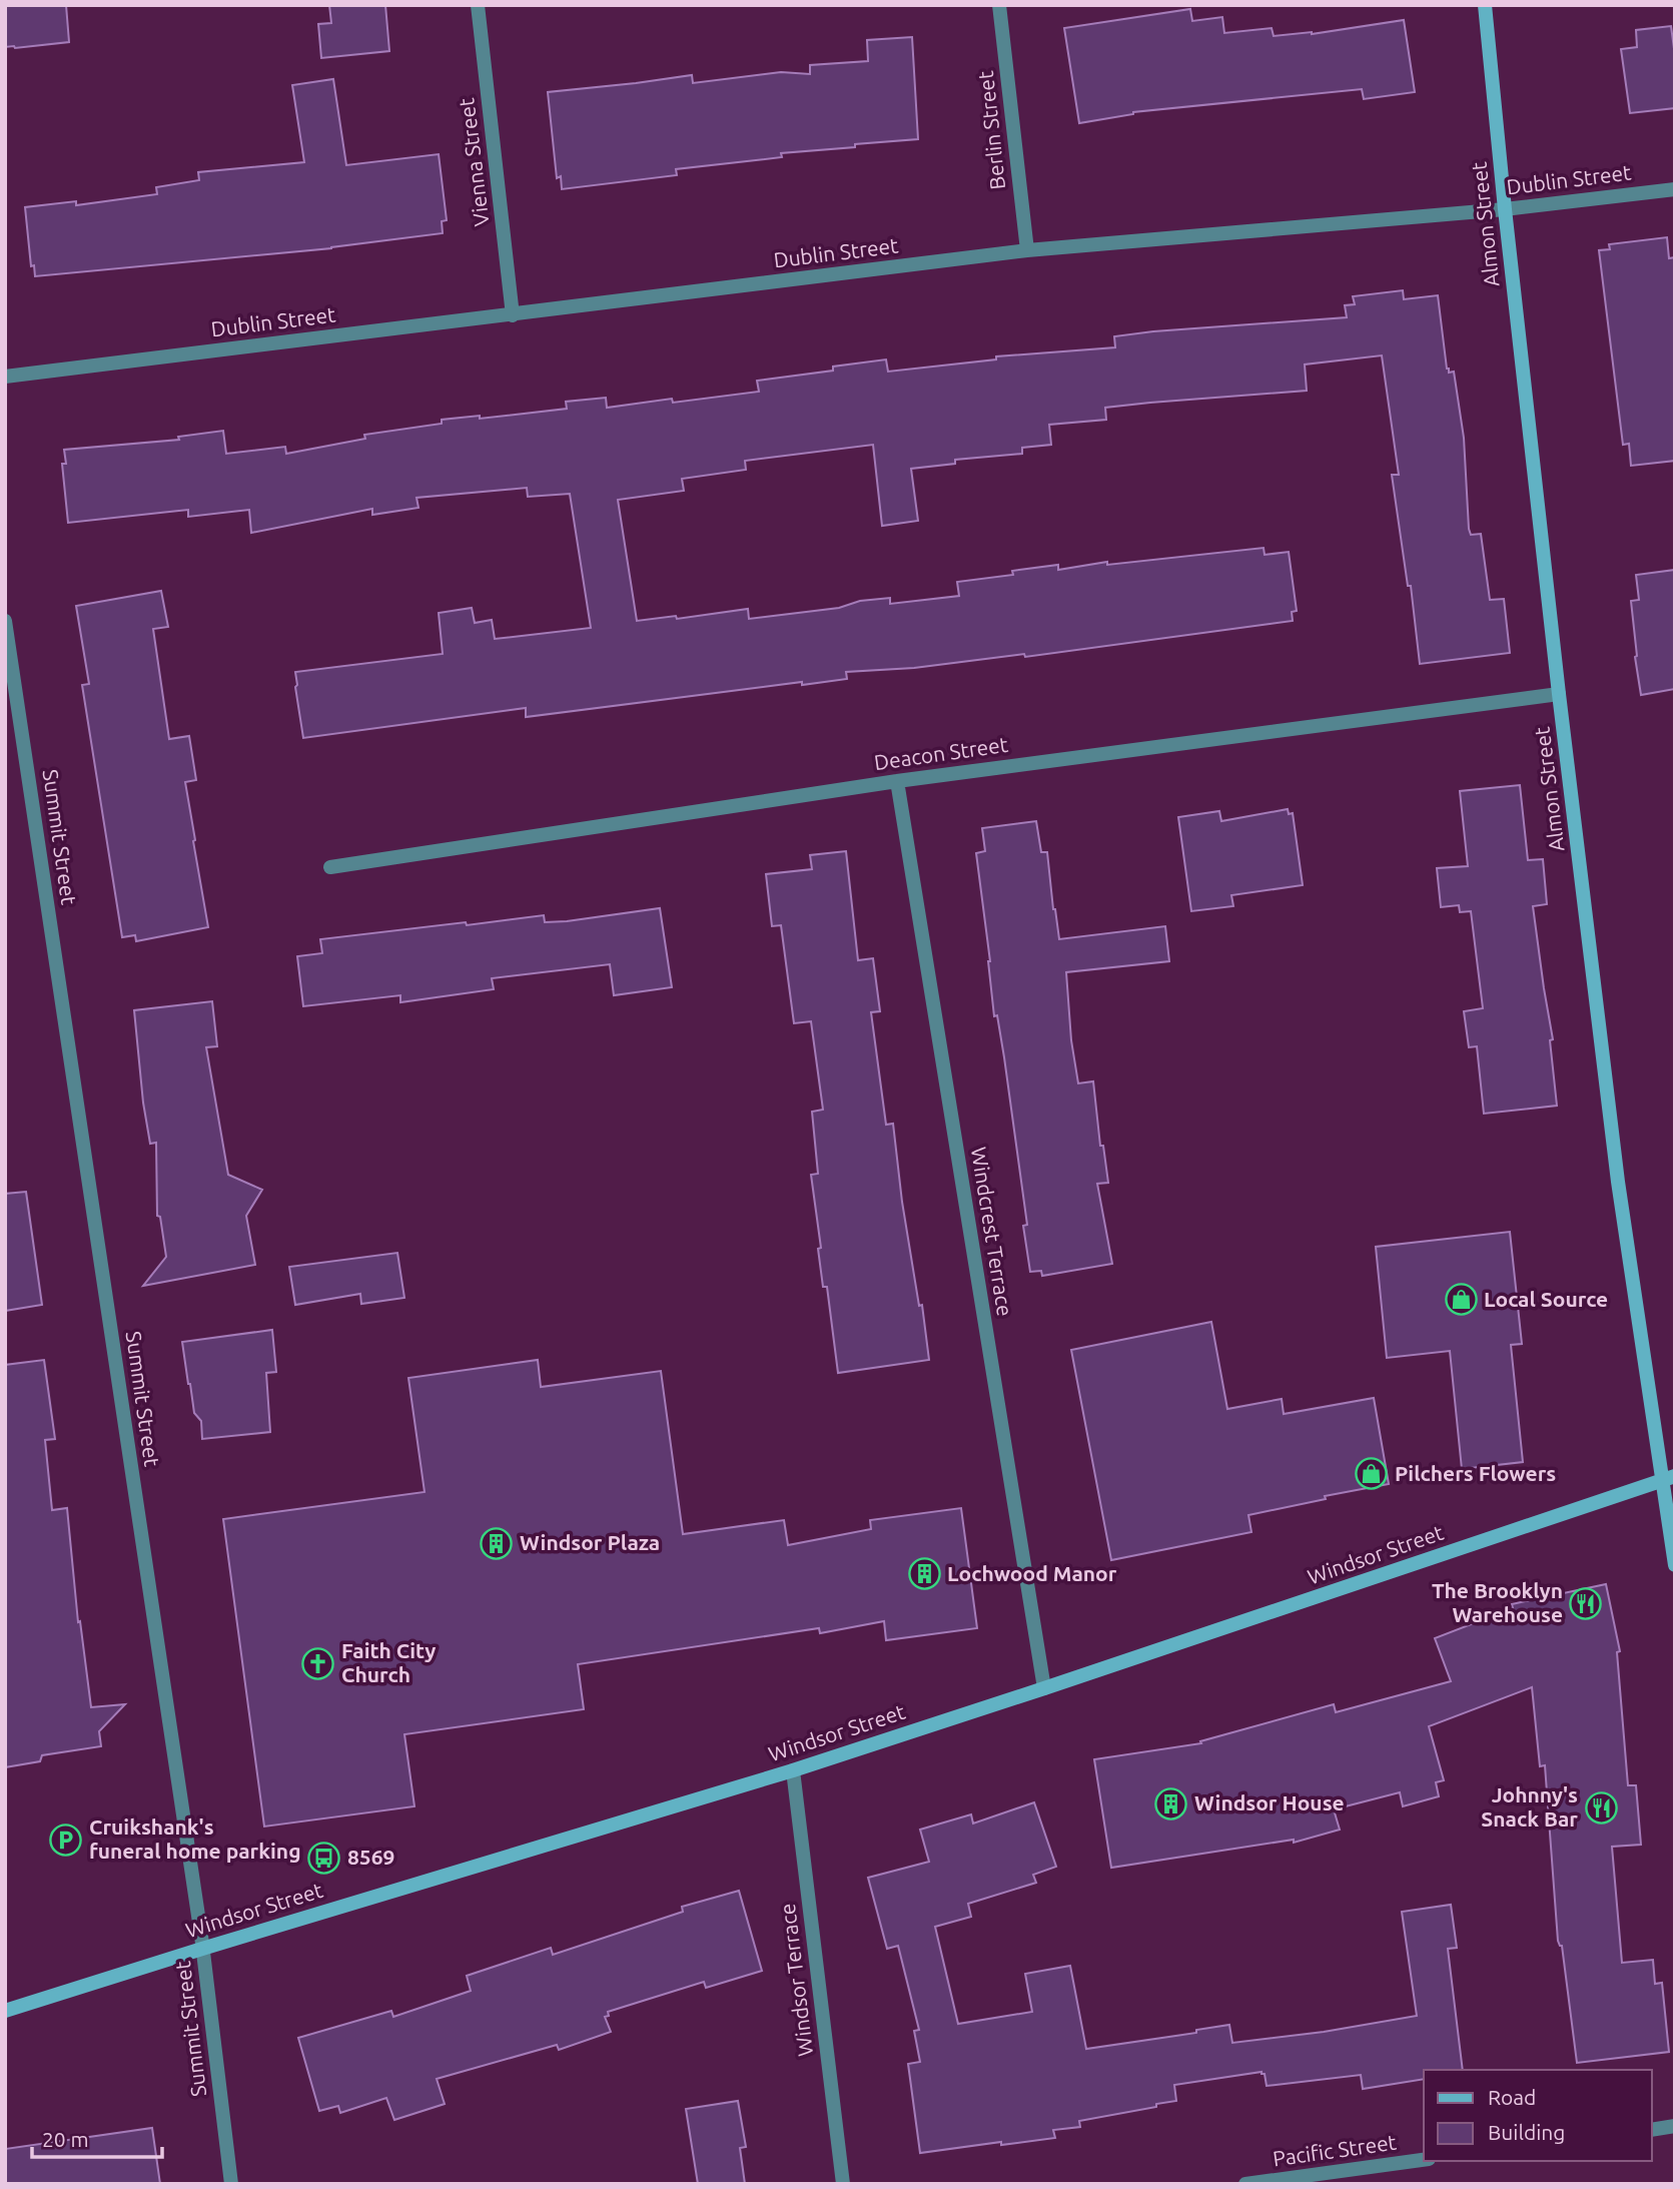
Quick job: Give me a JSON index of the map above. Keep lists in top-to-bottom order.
{
  "streets": {
    "street": [
      "Berlin Street",
      "Vienna Street",
      "Dublin Street",
      "Almon Street",
      "Deacon Street",
      "Summit Street",
      "Windcrest Terrace",
      "Windsor Street",
      "Windsor Terrace",
      "Pacific Street"
    ]
  },
  "crossings": [
    ["Berlin Street", "Dublin Street"],
    ["Vienna Street", "Dublin Street"],
    ["Dublin Street", "Almon Street"],
    ["Almon Street", "Deacon Street"],
    ["Almon Street", "Windsor Street"],
    ["Deacon Street", "Windcrest Terrace"],
    ["Summit Street", "Windsor Street"],
    ["Windcrest Terrace", "Windsor Street"],
    ["Windsor Street", "Windsor Terrace"]
  ],
  "places": {
    "shop": ["Local Source", "Pilchers Flowers"],
    "building": ["Windsor Plaza", "Lochwood Manor", "Windsor House"],
    "restaurant": ["The Brooklyn Warehouse", "Johnny's Snack Bar"],
    "church": ["Faith City Church"],
    "parking": ["Cruikshank's funeral home parking"],
    "bus stop": ["8569"]
  },
  "legend": ["Road", "Building"],
  "scale_bar": "20 m"
}
